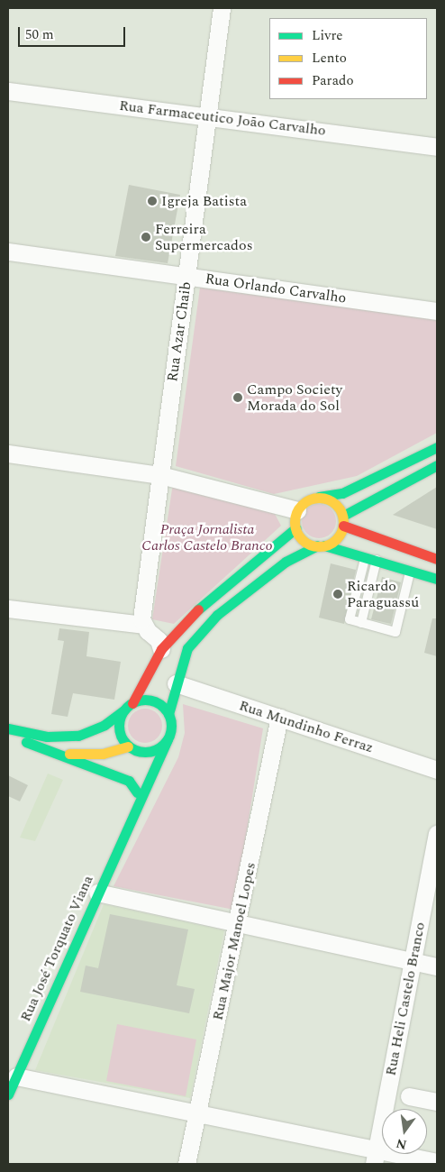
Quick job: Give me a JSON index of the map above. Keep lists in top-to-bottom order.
{
  "streets": {
    "main road": ["Rua José Torquato Viana"],
    "street": [
      "Rua Farmaceutico João Carvalho",
      "Rua Orlando Carvalho",
      "Rua Azar Chaib",
      "Rua Mundinho Ferraz",
      "Rua Major Manoel Lopes",
      "Rua Heli Castelo Branco"
    ]
  },
  "crossings": [
    ["Rua Farmaceutico João Carvalho", "Rua Azar Chaib"],
    ["Rua Orlando Carvalho", "Rua Azar Chaib"],
    ["Rua Mundinho Ferraz", "Rua Major Manoel Lopes"]
  ],
  "parks": ["Praça Jornalista Carlos Castelo Branco"],
  "places": [
    "Igreja Batista",
    "Ferreira Supermercados",
    "Campo Society Morada do Sol",
    "Ricardo Paraguassú"
  ],
  "legend": ["Livre", "Lento", "Parado"],
  "scale_bar": "50 m",
  "north": "bottom"
}
